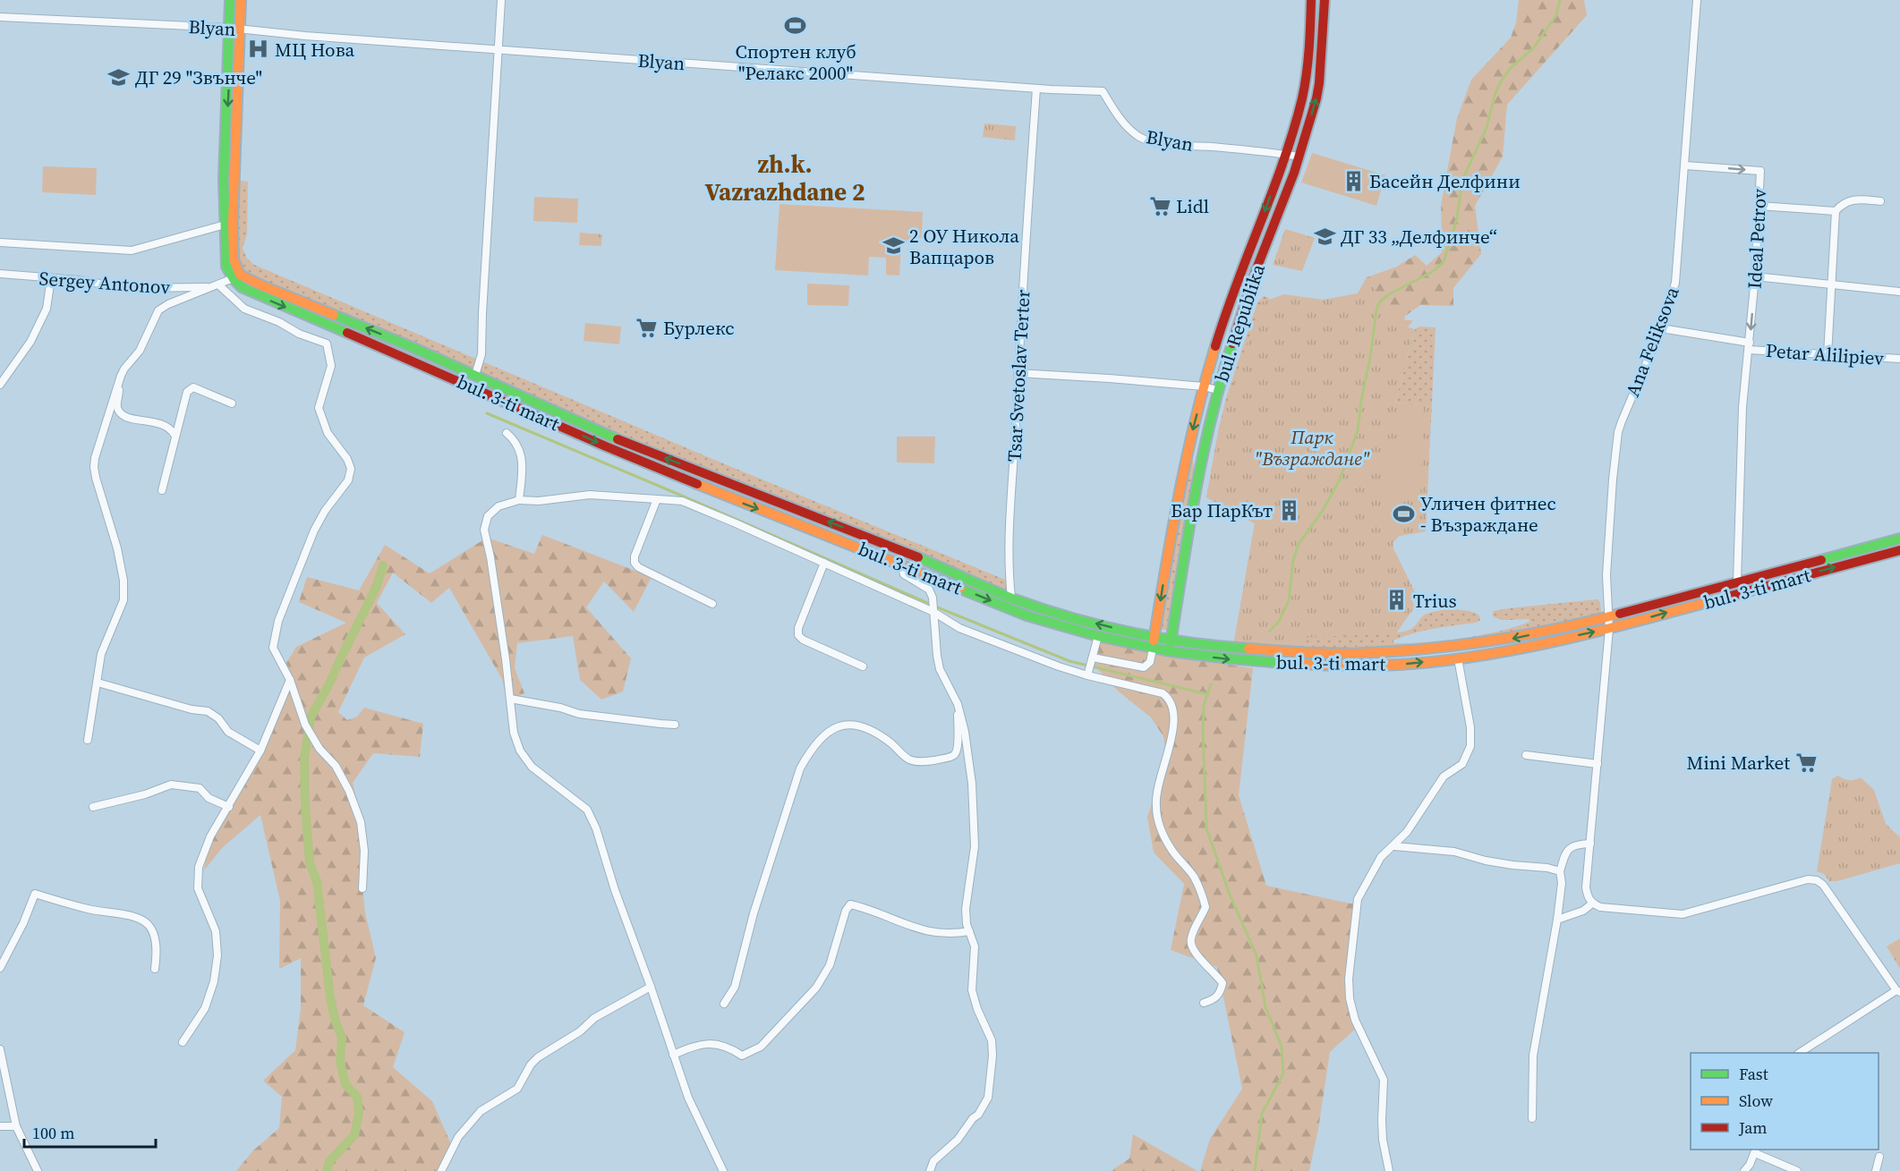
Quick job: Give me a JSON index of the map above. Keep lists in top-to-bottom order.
{
  "streets": {
    "street": [
      "Blyan",
      "Ideal Petrov",
      "Sergey Antonov",
      "bul. Republika",
      "Ana Feliksova",
      "Petar Alilipiev",
      "Tsar Svetoslav Terter",
      "bul. 3-ti mart"
    ]
  },
  "crossings": [
    ["Blyan", "bul. Republika"],
    ["Blyan", "Tsar Svetoslav Terter"],
    ["Ideal Petrov", "Ana Feliksova"],
    ["Ideal Petrov", "Petar Alilipiev"],
    ["Ideal Petrov", "bul. 3-ti mart"],
    ["bul. Republika", "bul. 3-ti mart"],
    ["Ana Feliksova", "Petar Alilipiev"],
    ["Ana Feliksova", "bul. 3-ti mart"],
    ["Tsar Svetoslav Terter", "bul. 3-ti mart"]
  ],
  "districts": ["zh.k. Vazrazhdane 2"],
  "parks": ["Парк \"Възраждане\""],
  "places": {
    "sports": ["Спортен клуб \"Релакс 2000\"", "Уличен фитнес - Възраждане"],
    "hospital": ["МЦ Нова"],
    "school or university": ["ДГ 29 \"Звънче\"", "ДГ 33 „Делфинче“", "2 ОУ Никола Вапцаров"],
    "building": ["Басейн Делфини", "Бар ПарКът", "Trius"],
    "supermarket": ["Lidl", "Бурлекс", "Mini Market"]
  },
  "legend": ["Fast", "Slow", "Jam"],
  "scale_bar": "100 m"
}
